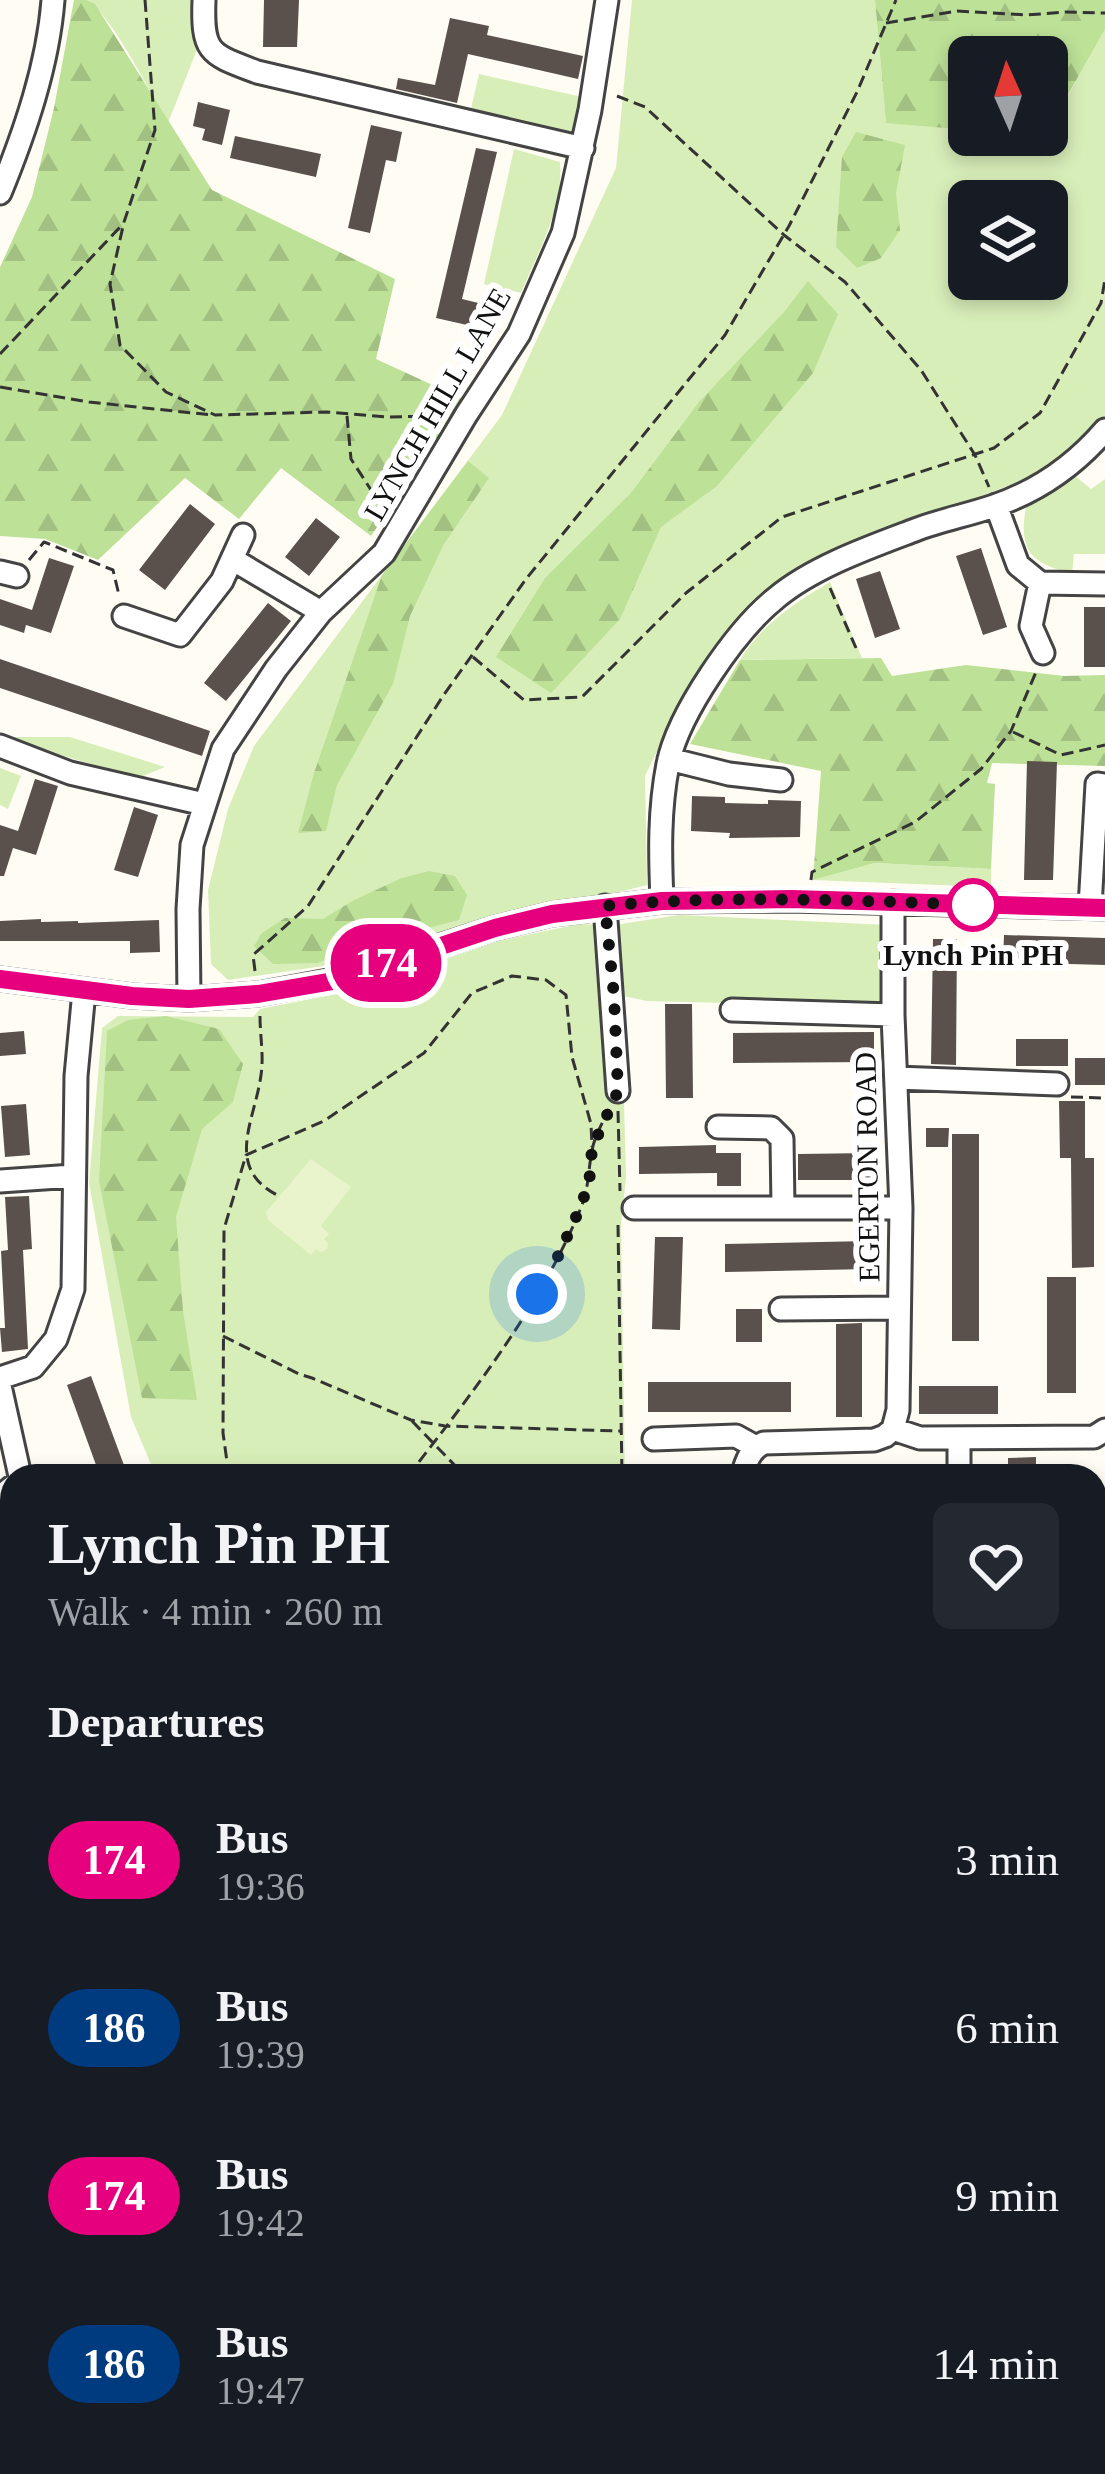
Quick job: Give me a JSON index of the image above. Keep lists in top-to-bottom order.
{
  "streets": {
    "street": ["LYNCH HILL LANE", "EGERTON ROAD"]
  },
  "places": ["Lynch Pin PH"],
  "lines": ["bus line 174"],
  "north": "top",
  "page": {
    "on_map": "174",
    "heading": [
      ["Lynch Pin PH", "Walk · 4 min · 260 m"],
      "Departures"
    ],
    "list": [
      {
        "mark": "174",
        "name": "Bus",
        "note": "19:36",
        "value": "3 min"
      },
      {
        "mark": "186",
        "name": "Bus",
        "note": "19:39",
        "value": "6 min"
      },
      {
        "mark": "174",
        "name": "Bus",
        "note": "19:42",
        "value": "9 min"
      },
      {
        "mark": "186",
        "name": "Bus",
        "note": "19:47",
        "value": "14 min"
      }
    ]
  }
}
